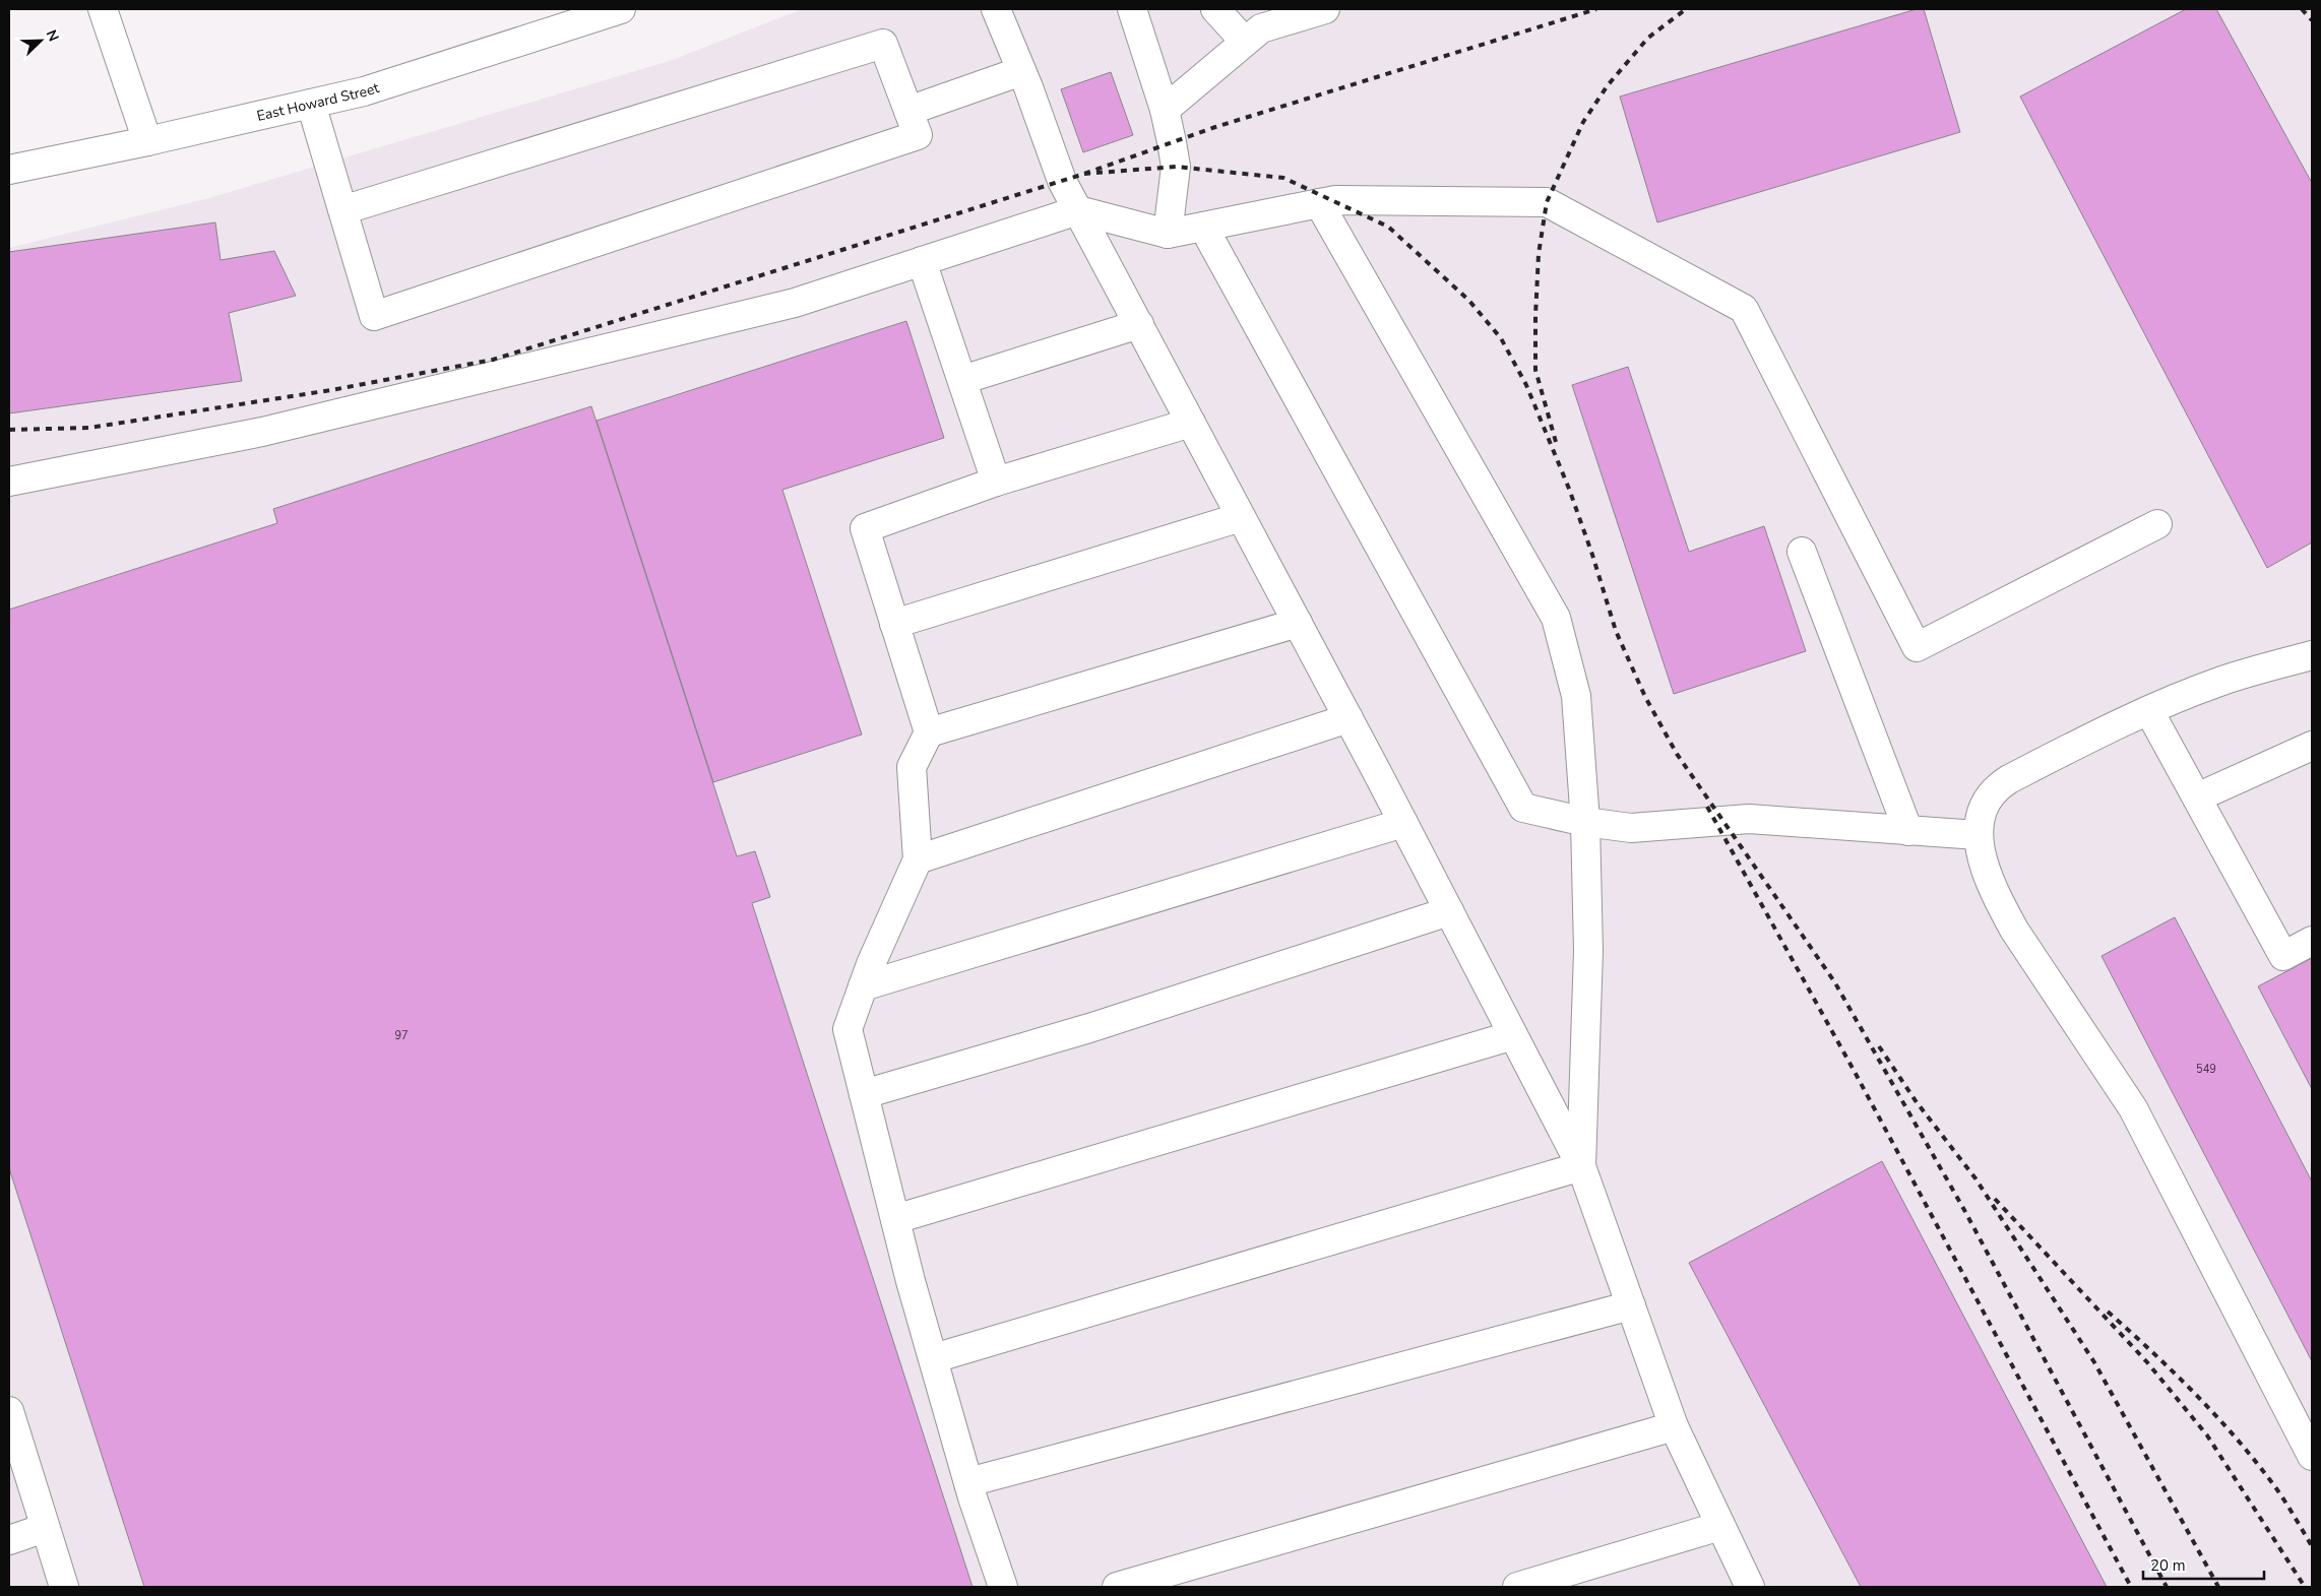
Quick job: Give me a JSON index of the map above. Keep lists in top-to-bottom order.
{
  "streets": {
    "street": ["East Howard Street"]
  },
  "house_numbers": ["97", "549"],
  "scale_bar": "20 m",
  "north": "top right"
}
